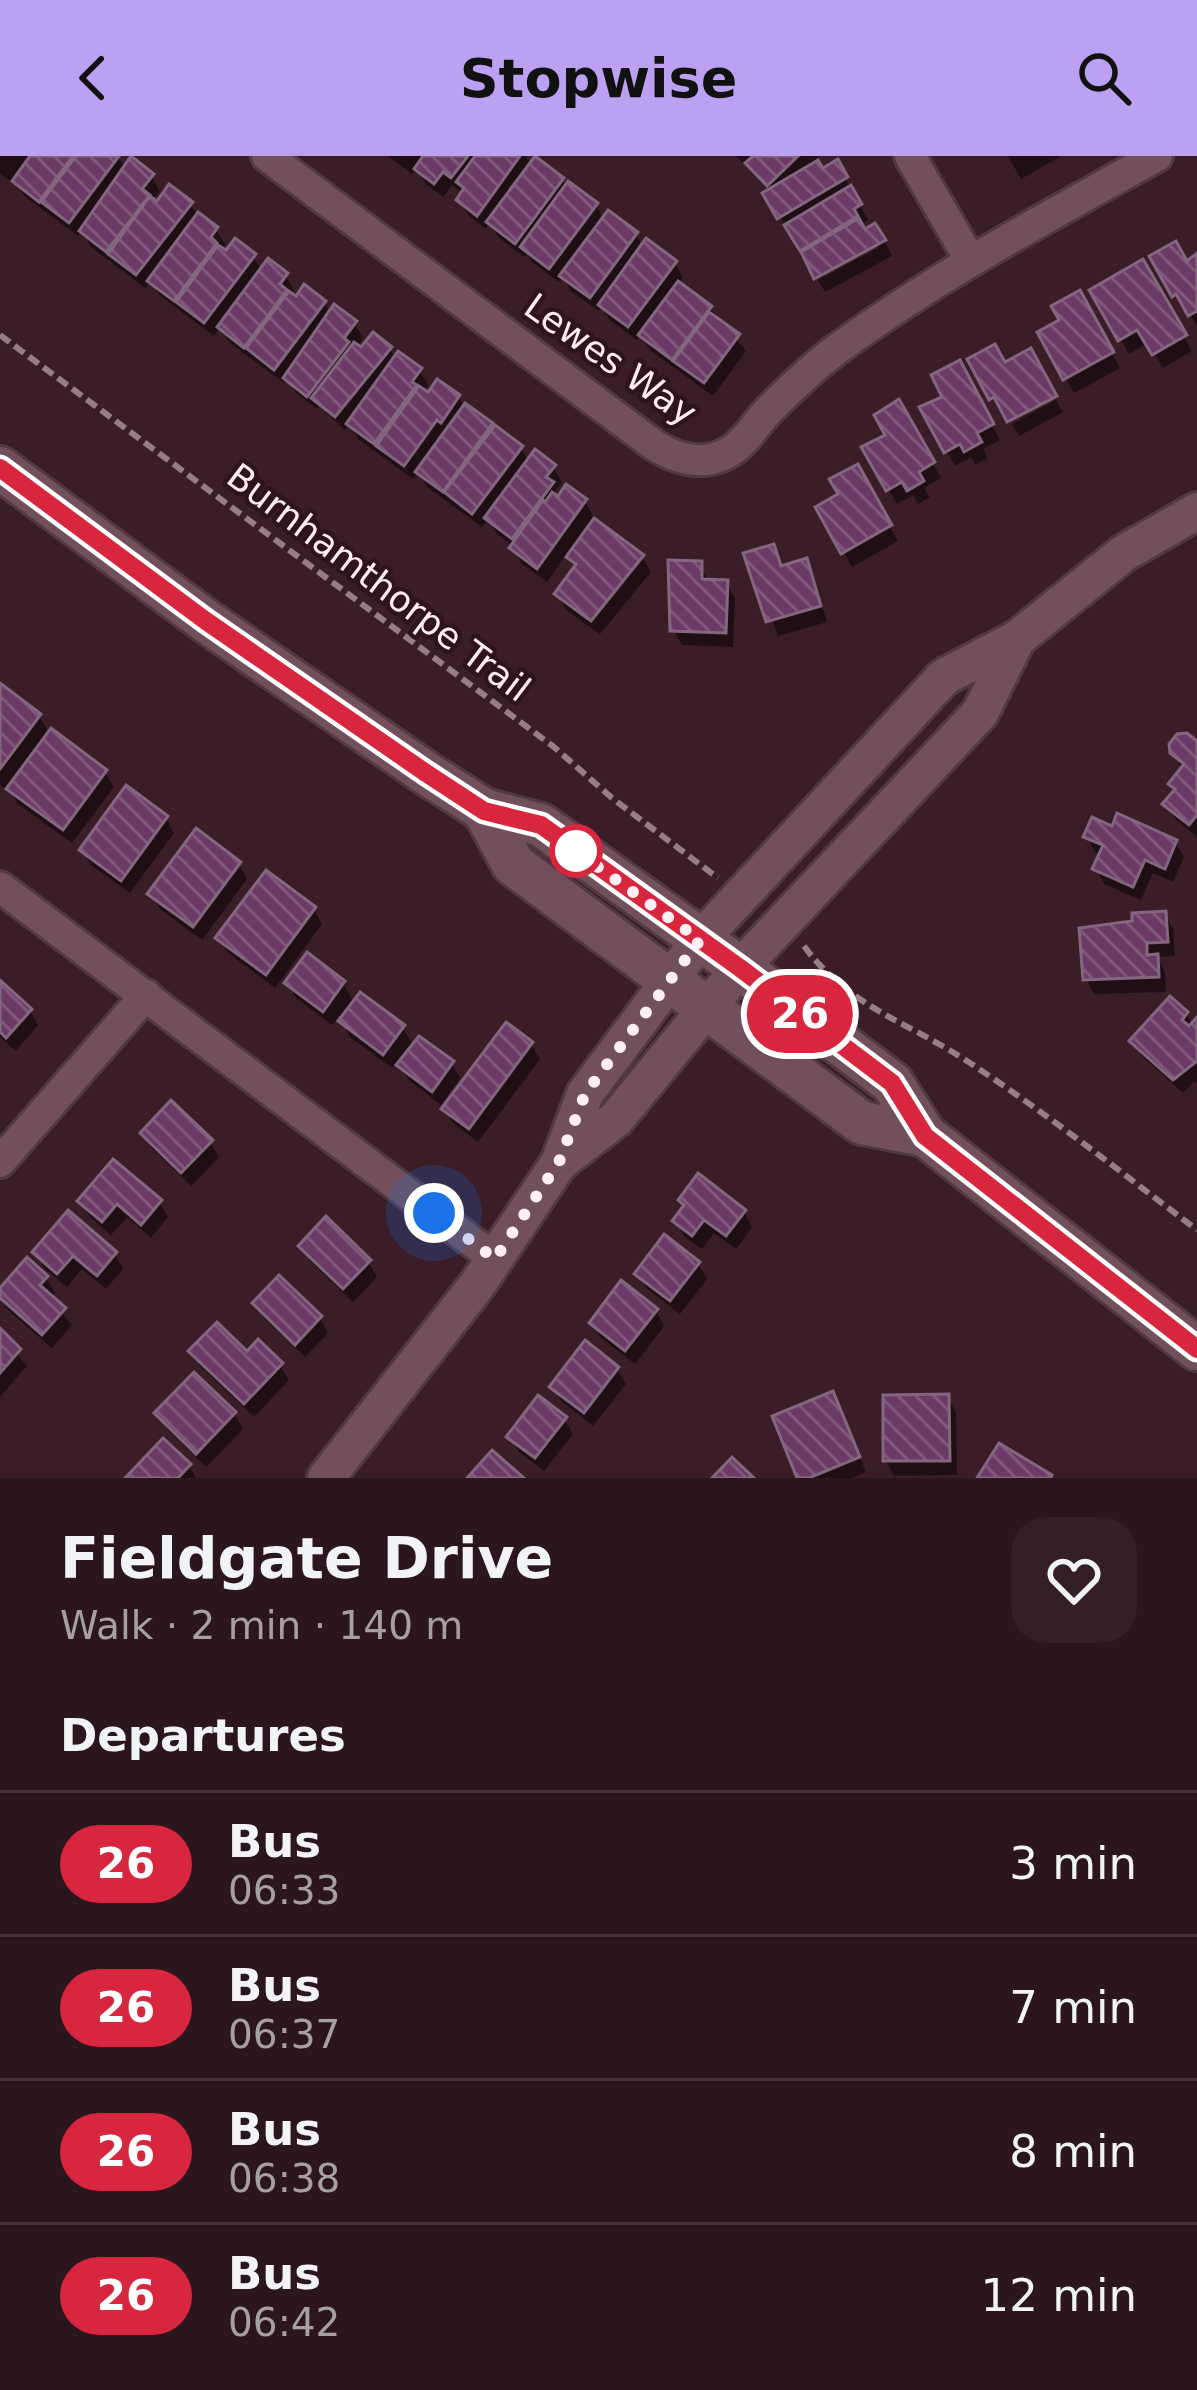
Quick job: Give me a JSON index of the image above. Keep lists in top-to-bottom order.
{
  "streets": {
    "street": ["Lewes Way"],
    "path": ["Burnhamthorpe Trail"]
  },
  "lines": ["bus line 26"],
  "page": {
    "header": "Stopwise",
    "on_map": "26",
    "heading": [
      ["Fieldgate Drive", "Walk · 2 min · 140 m"],
      "Departures"
    ],
    "list": [
      {
        "mark": "26",
        "name": "Bus",
        "note": "06:33",
        "value": "3 min"
      },
      {
        "mark": "26",
        "name": "Bus",
        "note": "06:37",
        "value": "7 min"
      },
      {
        "mark": "26",
        "name": "Bus",
        "note": "06:38",
        "value": "8 min"
      },
      {
        "mark": "26",
        "name": "Bus",
        "note": "06:42",
        "value": "12 min"
      }
    ]
  }
}
